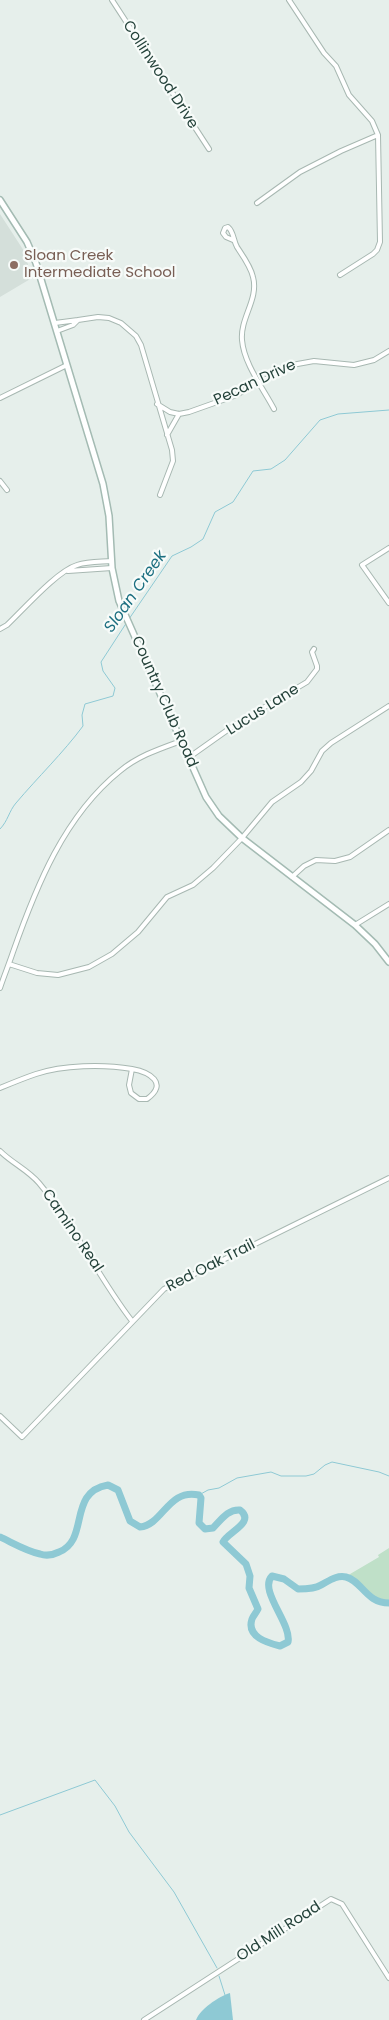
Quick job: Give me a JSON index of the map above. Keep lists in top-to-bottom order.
{
  "streets": {
    "main road": ["Country Club Road"],
    "street": [
      "Collinwood Drive",
      "Pecan Drive",
      "Lucus Lane",
      "Camino Real",
      "Red Oak Trail",
      "Old Mill Road"
    ]
  },
  "crossings": [
    ["Country Club Road", "Lucus Lane"],
    ["Camino Real", "Red Oak Trail"]
  ],
  "water": ["Sloan Creek"],
  "places": ["Sloan Creek Intermediate School"]
}
